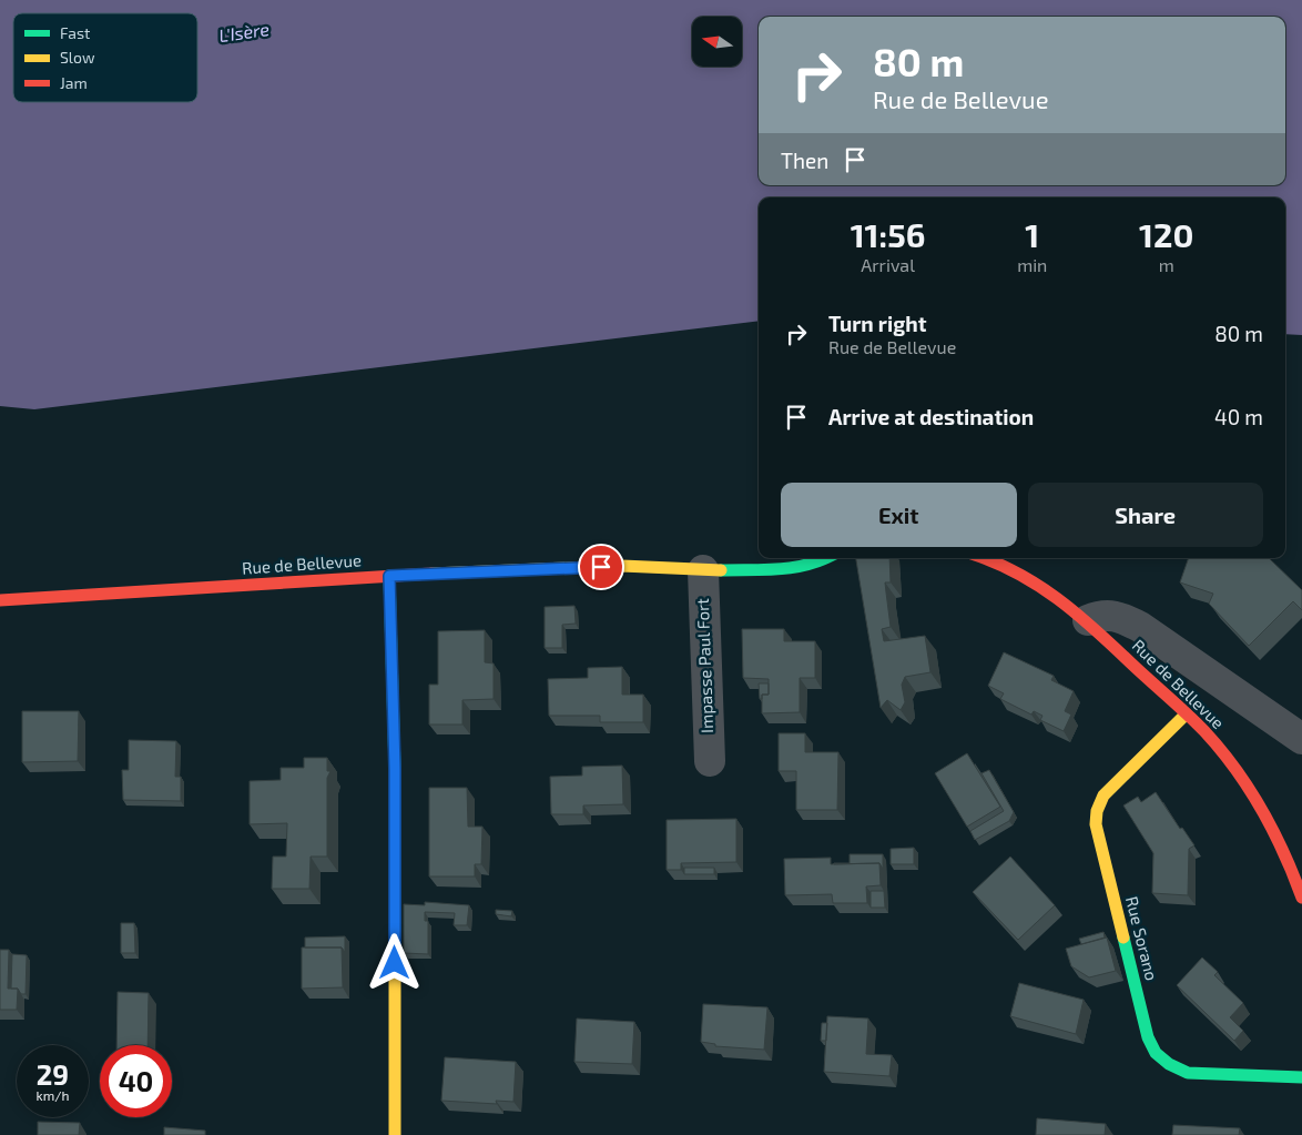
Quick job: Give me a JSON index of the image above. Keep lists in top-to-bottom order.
{
  "streets": {
    "street": ["Rue de Bellevue", "Impasse Paul Fort", "Rue Sorano"]
  },
  "crossings": [
    ["Rue de Bellevue", "Impasse Paul Fort"],
    ["Rue de Bellevue", "Rue Sorano"]
  ],
  "water": ["L'Isère"],
  "legend": ["Fast", "Slow", "Jam"],
  "north": "left",
  "page": {
    "turn": ["80 m", "Rue de Bellevue"],
    "then": "Then",
    "eta": [
      "11:56",
      "Arrival",
      "1",
      "min",
      "120",
      "m"
    ],
    "list": [
      {
        "name": "Turn right",
        "note": "Rue de Bellevue",
        "value": "80 m"
      },
      {
        "name": "Arrive at destination",
        "value": "40 m"
      }
    ],
    "buttons": ["Exit", "Share"],
    "speed": "29 km/h",
    "limit": "40"
  }
}
